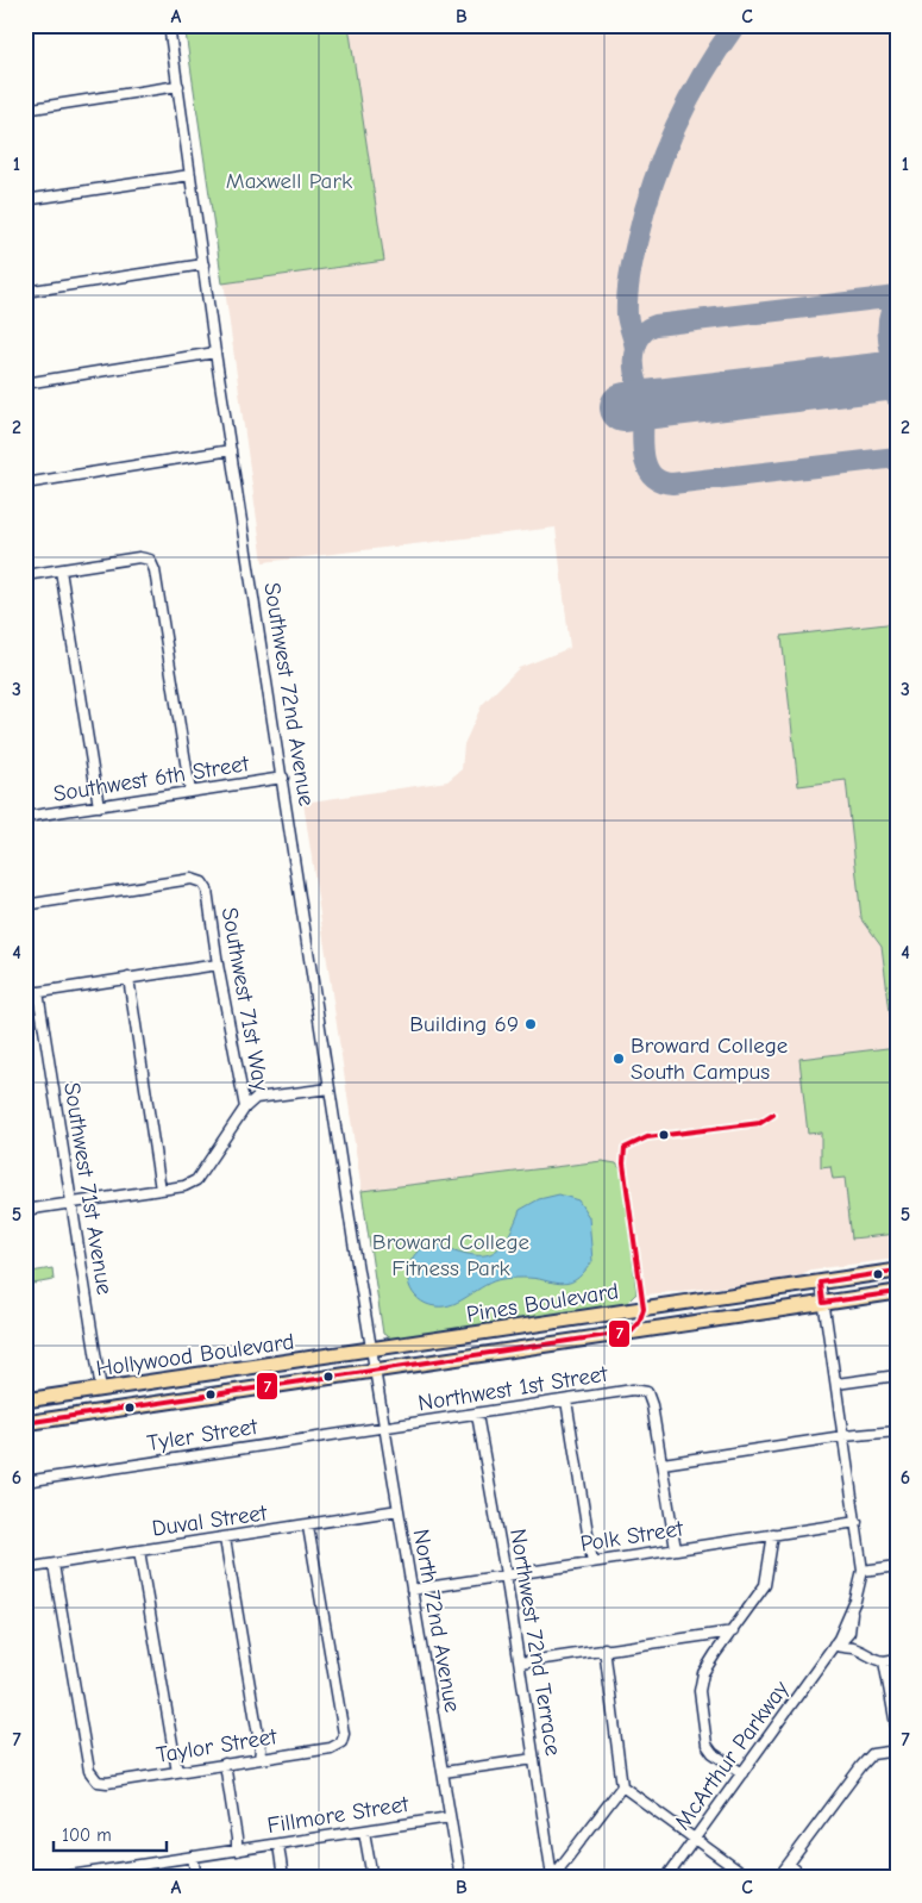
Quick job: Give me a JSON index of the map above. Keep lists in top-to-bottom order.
{
  "streets": {
    "highway": ["Pines Boulevard", "Hollywood Boulevard"],
    "street": [
      "Southwest 72nd Avenue",
      "Southwest 6th Street",
      "Southwest 71st Way",
      "Southwest 71st Avenue",
      "Northwest 1st Street",
      "Tyler Street",
      "Duval Street",
      "Polk Street",
      "North 72nd Avenue",
      "Northwest 72nd Terrace",
      "Taylor Street",
      "McArthur Parkway",
      "Fillmore Street"
    ]
  },
  "crossings": [
    ["Southwest 72nd Avenue", "Southwest 6th Street"],
    ["Southwest 72nd Avenue", "Pines Boulevard"],
    ["Southwest 72nd Avenue", "Hollywood Boulevard"],
    ["Southwest 72nd Avenue", "North 72nd Avenue"],
    ["Southwest 71st Way", "Southwest 71st Avenue"],
    ["Southwest 71st Avenue", "Hollywood Boulevard"],
    ["Pines Boulevard", "Hollywood Boulevard"],
    ["Pines Boulevard", "North 72nd Avenue"],
    ["Pines Boulevard", "McArthur Parkway"],
    ["Hollywood Boulevard", "North 72nd Avenue"],
    ["Northwest 1st Street", "Tyler Street"],
    ["Northwest 1st Street", "North 72nd Avenue"],
    ["Northwest 1st Street", "Northwest 72nd Terrace"],
    ["Tyler Street", "North 72nd Avenue"],
    ["Duval Street", "North 72nd Avenue"],
    ["Duval Street", "Taylor Street"],
    ["Polk Street", "North 72nd Avenue"],
    ["Polk Street", "Northwest 72nd Terrace"],
    ["Polk Street", "McArthur Parkway"],
    ["North 72nd Avenue", "Fillmore Street"]
  ],
  "parks": ["Maxwell Park", "Broward College Fitness Park"],
  "places": ["Building 69", "Broward College South Campus"],
  "lines": ["transit line 7"],
  "scale_bar": "100 m",
  "grid": {
    "columns": ["A", "B", "C"],
    "rows": [
      "1",
      "2",
      "3",
      "4",
      "5",
      "6",
      "7"
    ]
  }
}
